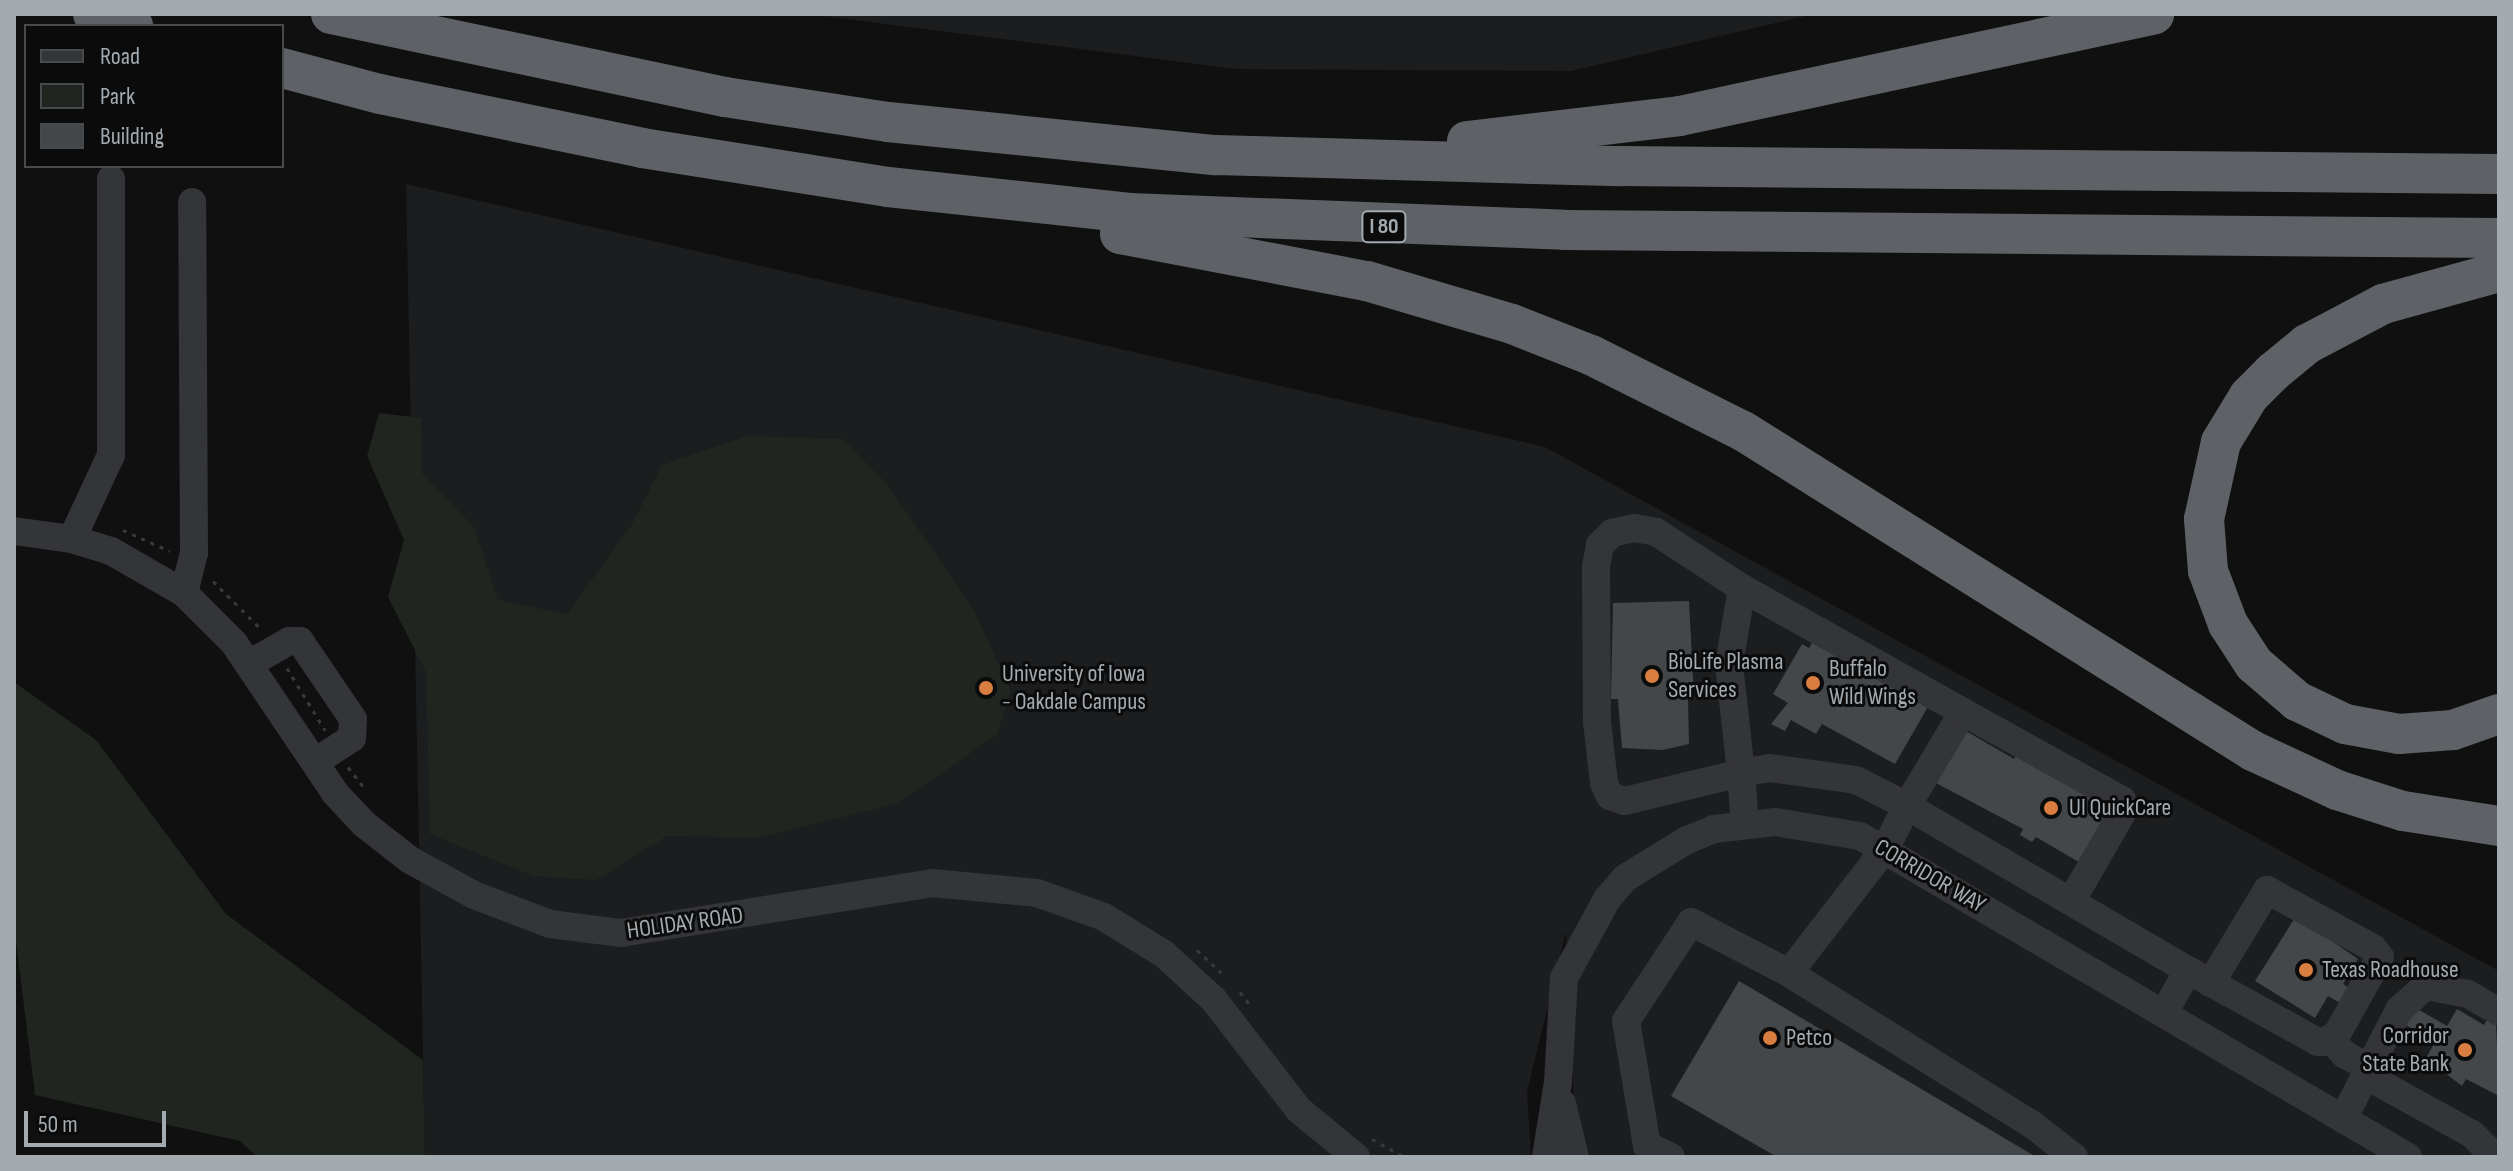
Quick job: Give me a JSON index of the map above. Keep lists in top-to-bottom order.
{
  "streets": {
    "highway": ["I 80"],
    "street": ["CORRIDOR WAY", "HOLIDAY ROAD"]
  },
  "places": [
    "BioLife Plasma Services",
    "Buffalo Wild Wings",
    "University of Iowa - Oakdale Campus",
    "UI QuickCare",
    "Texas Roadhouse",
    "Petco",
    "Corridor State Bank"
  ],
  "legend": ["Road", "Park", "Building"],
  "scale_bar": "50 m"
}
